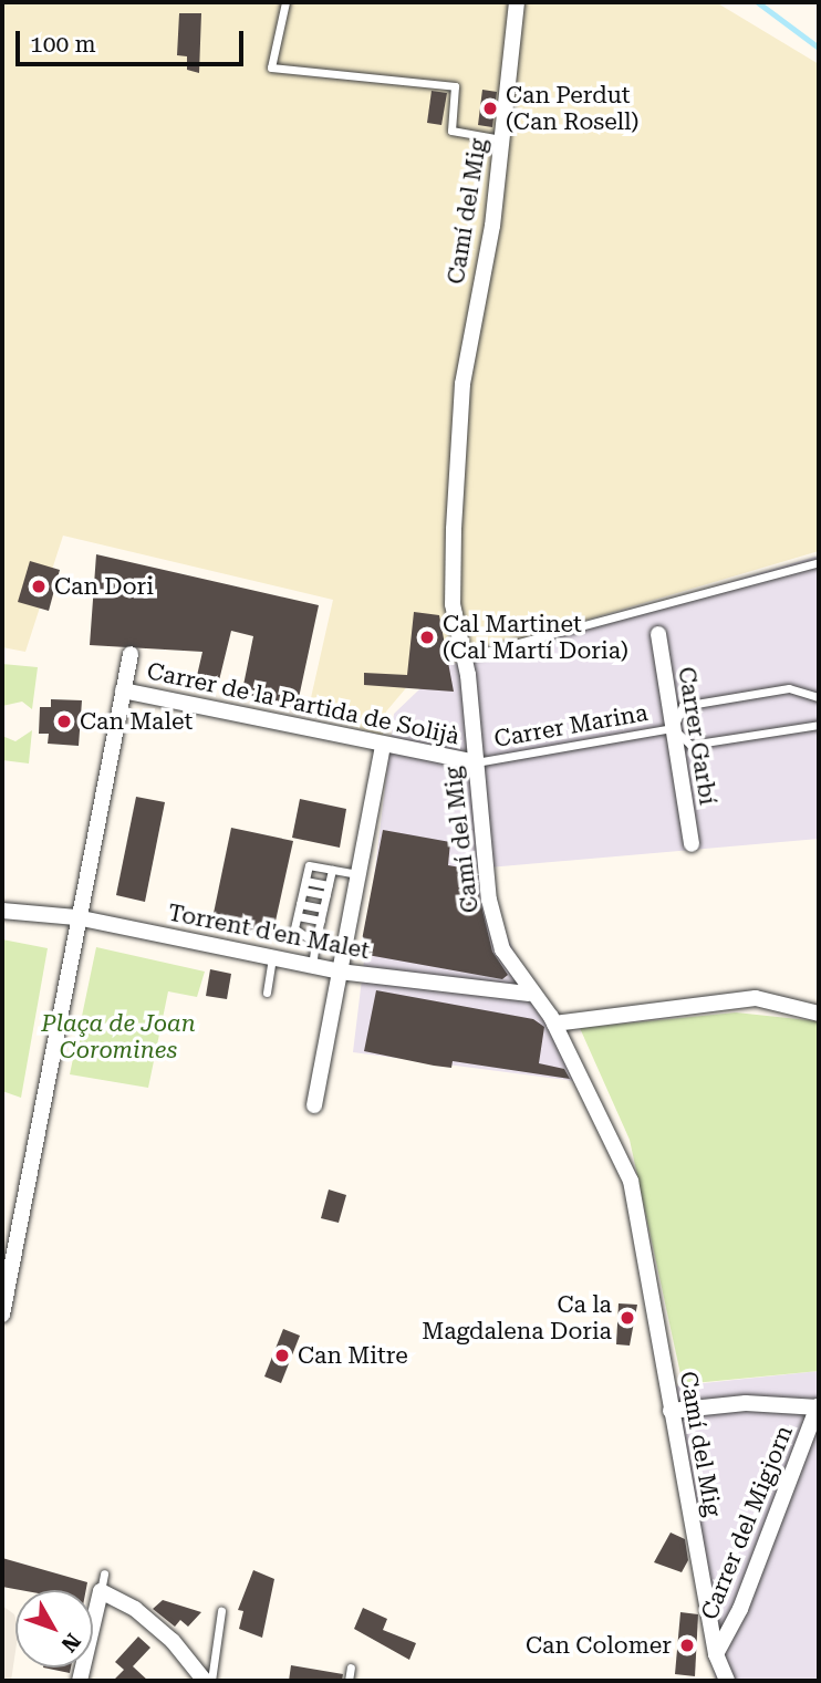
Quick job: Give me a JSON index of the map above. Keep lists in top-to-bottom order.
{
  "streets": {
    "street": [
      "Camí del Mig",
      "Carrer de la Partida de Solijà",
      "Carrer Garbí",
      "Torrent d'en Malet",
      "Carrer del Migjorn"
    ],
    "lane": ["Carrer Marina"]
  },
  "crossings": [
    ["Camí del Mig", "Carrer de la Partida de Solijà"],
    ["Camí del Mig", "Carrer Marina"],
    ["Camí del Mig", "Torrent d'en Malet"],
    ["Camí del Mig", "Carrer del Migjorn"],
    ["Carrer de la Partida de Solijà", "Carrer Marina"],
    ["Carrer Marina", "Carrer Garbí"]
  ],
  "parks": ["Plaça de Joan Coromines"],
  "places": [
    "Can Perdut (Can Rosell)",
    "Can Dori",
    "Cal Martinet (Cal Martí Doria)",
    "Can Malet",
    "Ca la Magdalena Doria",
    "Can Mitre",
    "Can Colomer"
  ],
  "scale_bar": "100 m",
  "north": "bottom right"
}
